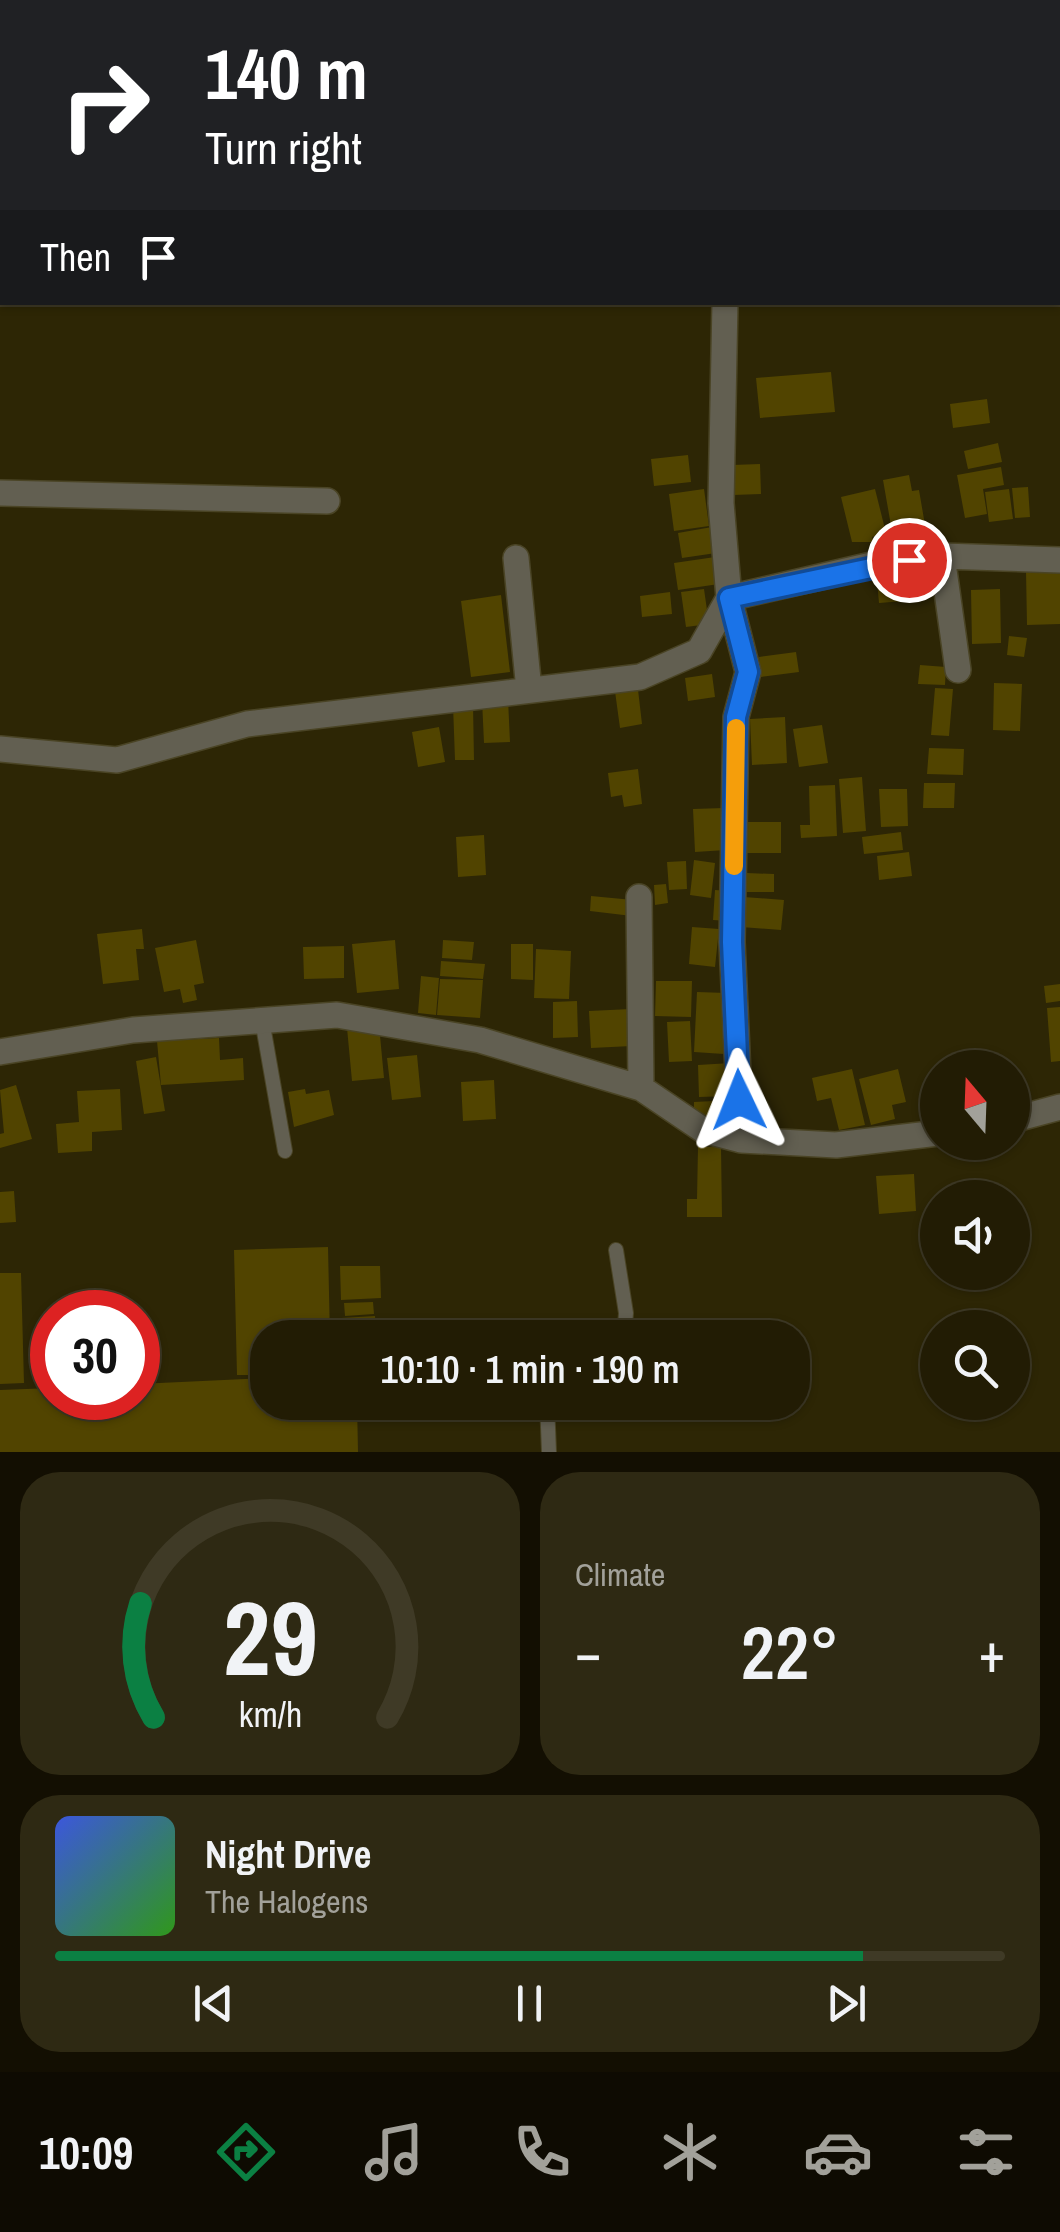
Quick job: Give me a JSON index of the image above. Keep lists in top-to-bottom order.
{
  "north": "top",
  "page": {
    "turn": ["140 m", "Turn right"],
    "then": "Then",
    "limit": "30",
    "trip": "10:10 · 1 min · 190 m",
    "tile": "Climate",
    "heat": ["−", "22°", "+"],
    "song": ["Night Drive", "The Halogens"],
    "tabs": "10:09",
    "gauge": ["29", "km/h"]
  }
}
